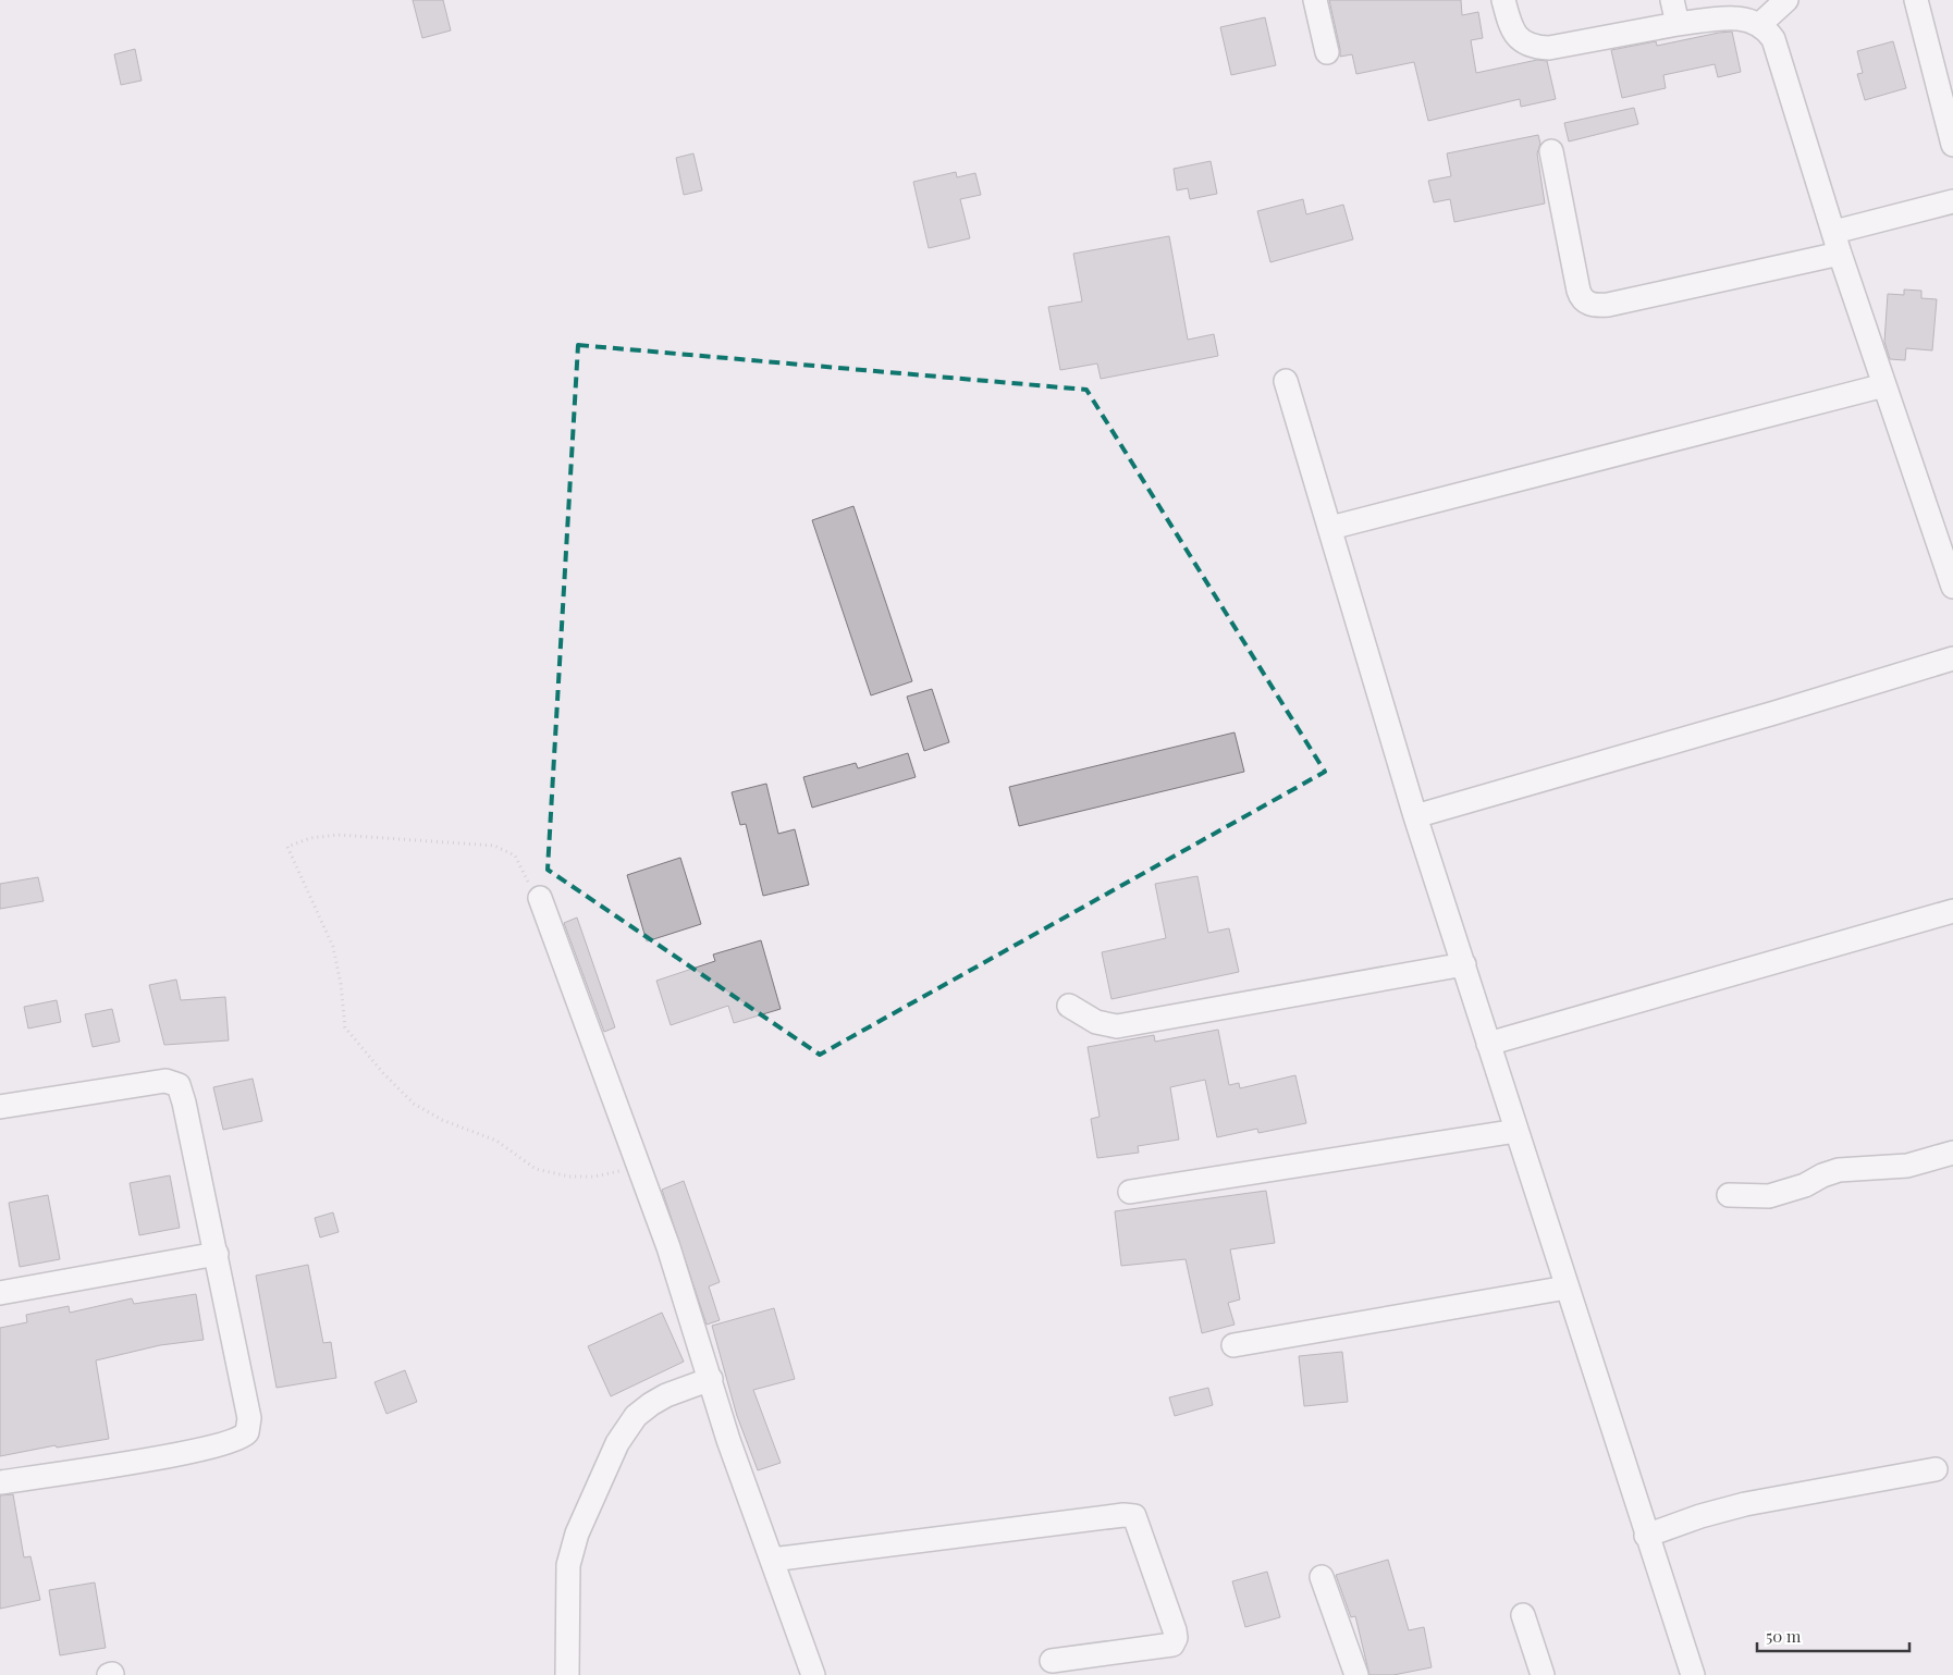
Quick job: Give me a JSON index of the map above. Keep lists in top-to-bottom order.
{
  "scale_bar": "50 m"
}
